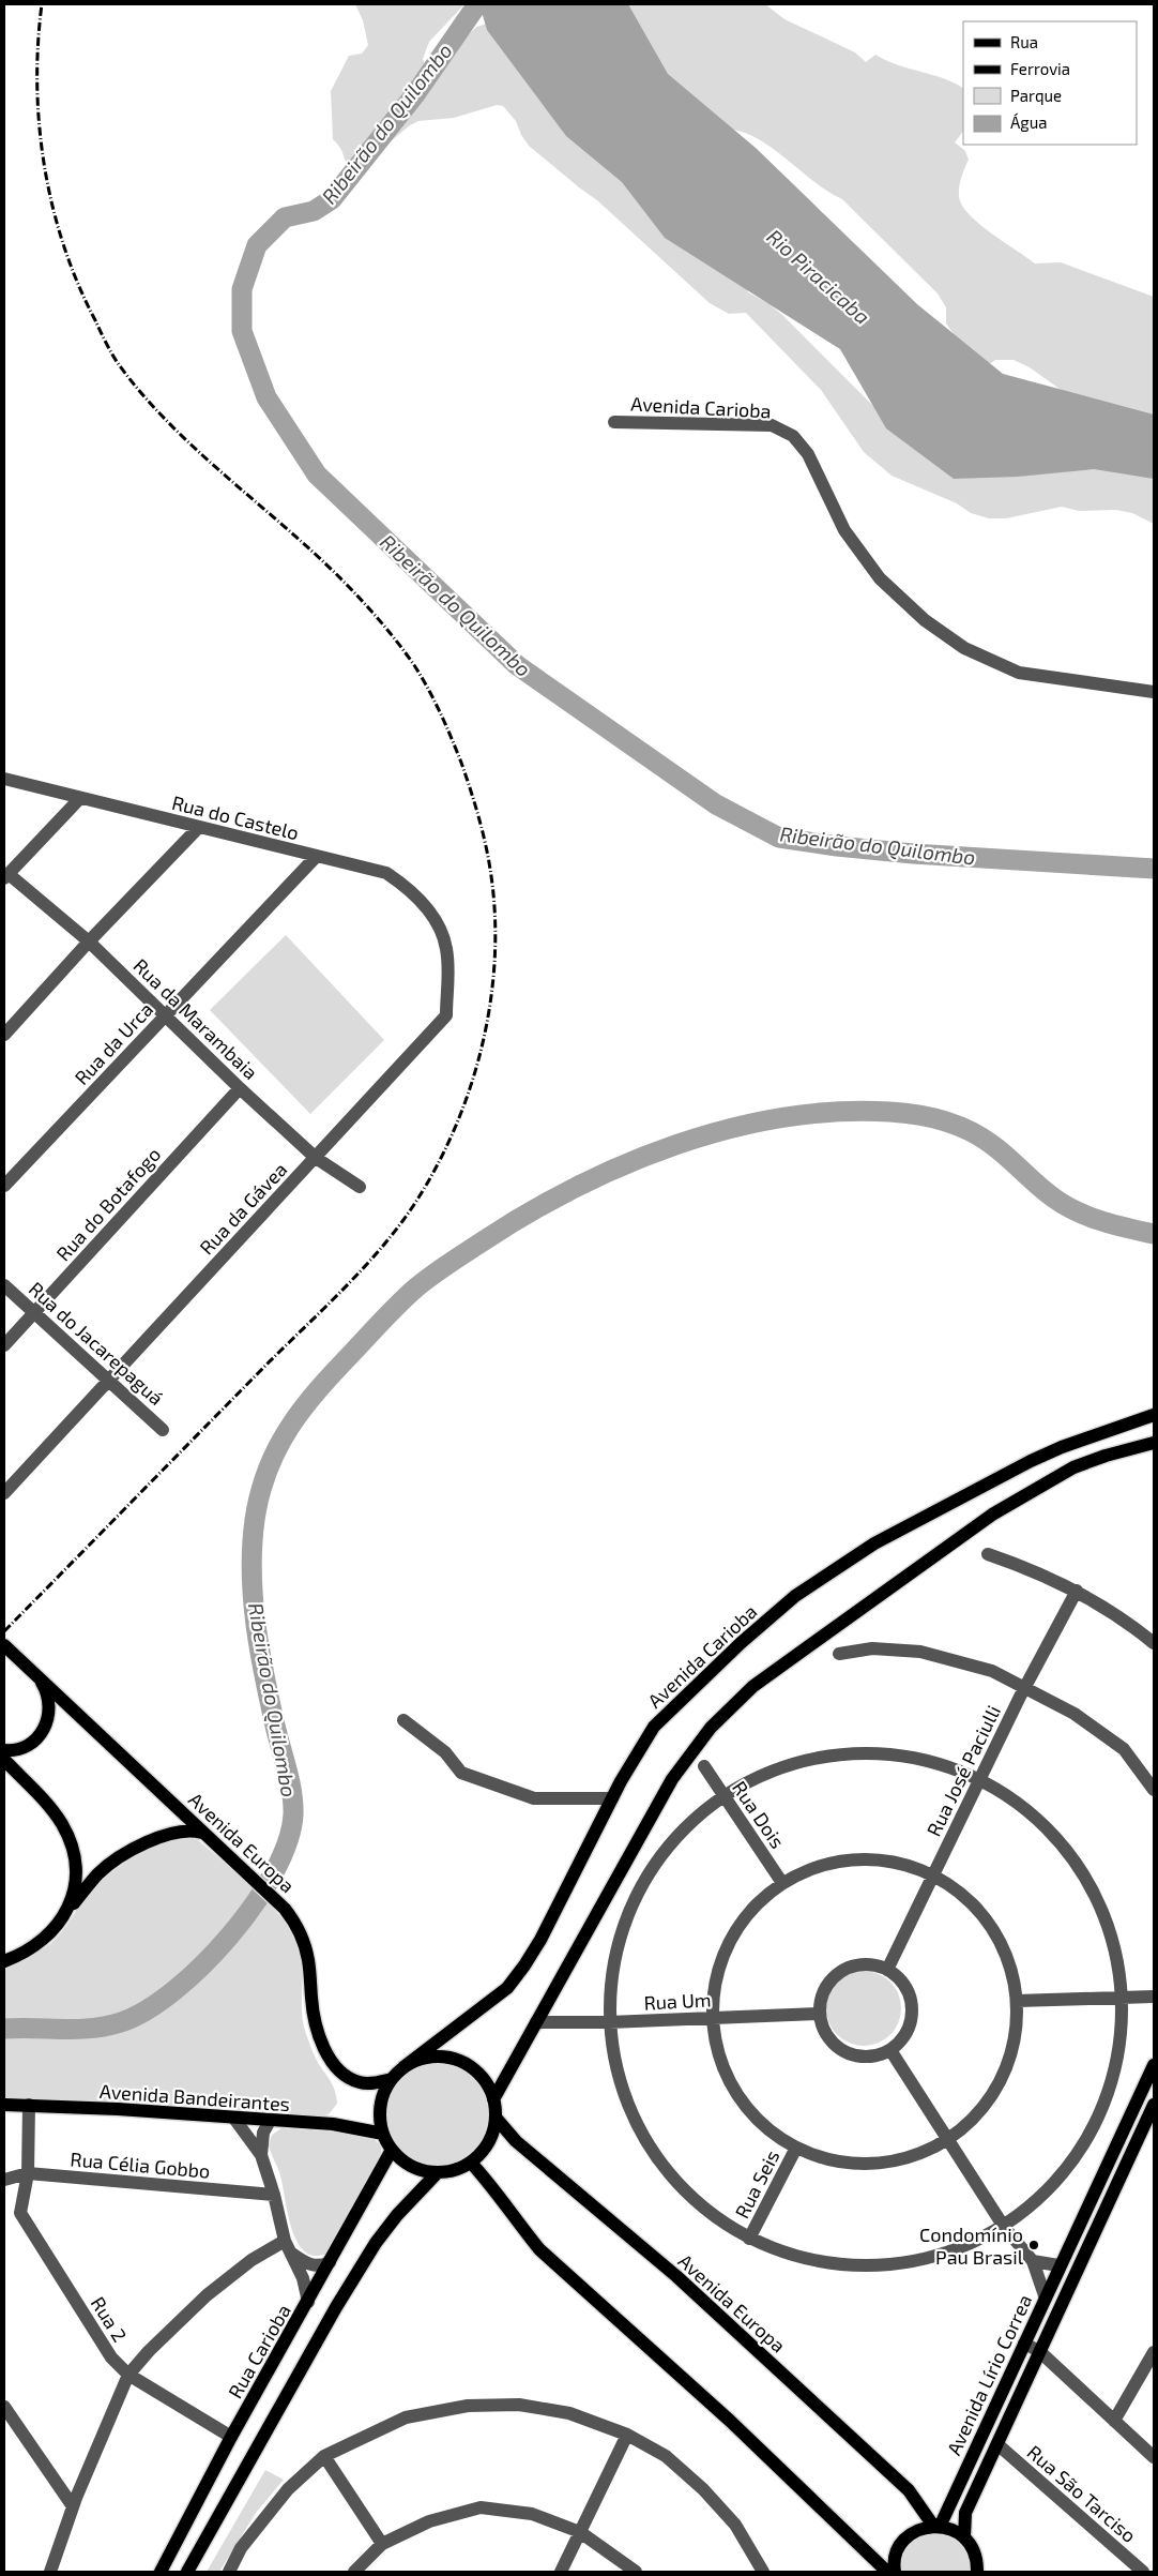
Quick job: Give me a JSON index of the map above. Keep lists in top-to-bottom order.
{
  "streets": {
    "main road": [
      "Avenida Carioba",
      "Avenida Europa",
      "Avenida Bandeirantes",
      "Rua Carioba",
      "Avenida Lírio Correa"
    ],
    "street": [
      "Rua do Castelo",
      "Rua da Marambaia",
      "Rua da Urca",
      "Rua do Botafogo",
      "Rua da Gávea",
      "Rua do Jacarepaguá",
      "Rua José Paciulli",
      "Rua Dois",
      "Rua Um",
      "Rua Célia Gobbo",
      "Rua Seis",
      "Rua 2",
      "Rua São Tarciso"
    ]
  },
  "crossings": [
    ["Avenida Carioba", "Avenida Europa"],
    ["Avenida Carioba", "Avenida Bandeirantes"],
    ["Avenida Carioba", "Rua Carioba"],
    ["Rua do Castelo", "Rua da Urca"],
    ["Rua do Castelo", "Rua da Gávea"],
    ["Rua da Marambaia", "Rua da Urca"],
    ["Rua da Marambaia", "Rua do Botafogo"],
    ["Rua da Marambaia", "Rua da Gávea"],
    ["Rua do Botafogo", "Rua do Jacarepaguá"],
    ["Rua da Gávea", "Rua do Jacarepaguá"],
    ["Rua José Paciulli", "Rua Um"],
    ["Avenida Europa", "Avenida Bandeirantes"],
    ["Avenida Europa", "Rua Carioba"],
    ["Avenida Europa", "Avenida Lírio Correa"],
    ["Avenida Bandeirantes", "Rua 2"],
    ["Avenida Bandeirantes", "Rua Carioba"],
    ["Rua Célia Gobbo", "Rua 2"],
    ["Rua 2", "Rua Carioba"],
    ["Avenida Lírio Correa", "Rua São Tarciso"]
  ],
  "water": ["Ribeirão do Quilombo", "Rio Piracicaba"],
  "places": ["Condomínio Pau Brasil"],
  "legend": [
    "Rua",
    "Ferrovia",
    "Parque",
    "Água"
  ]
}
